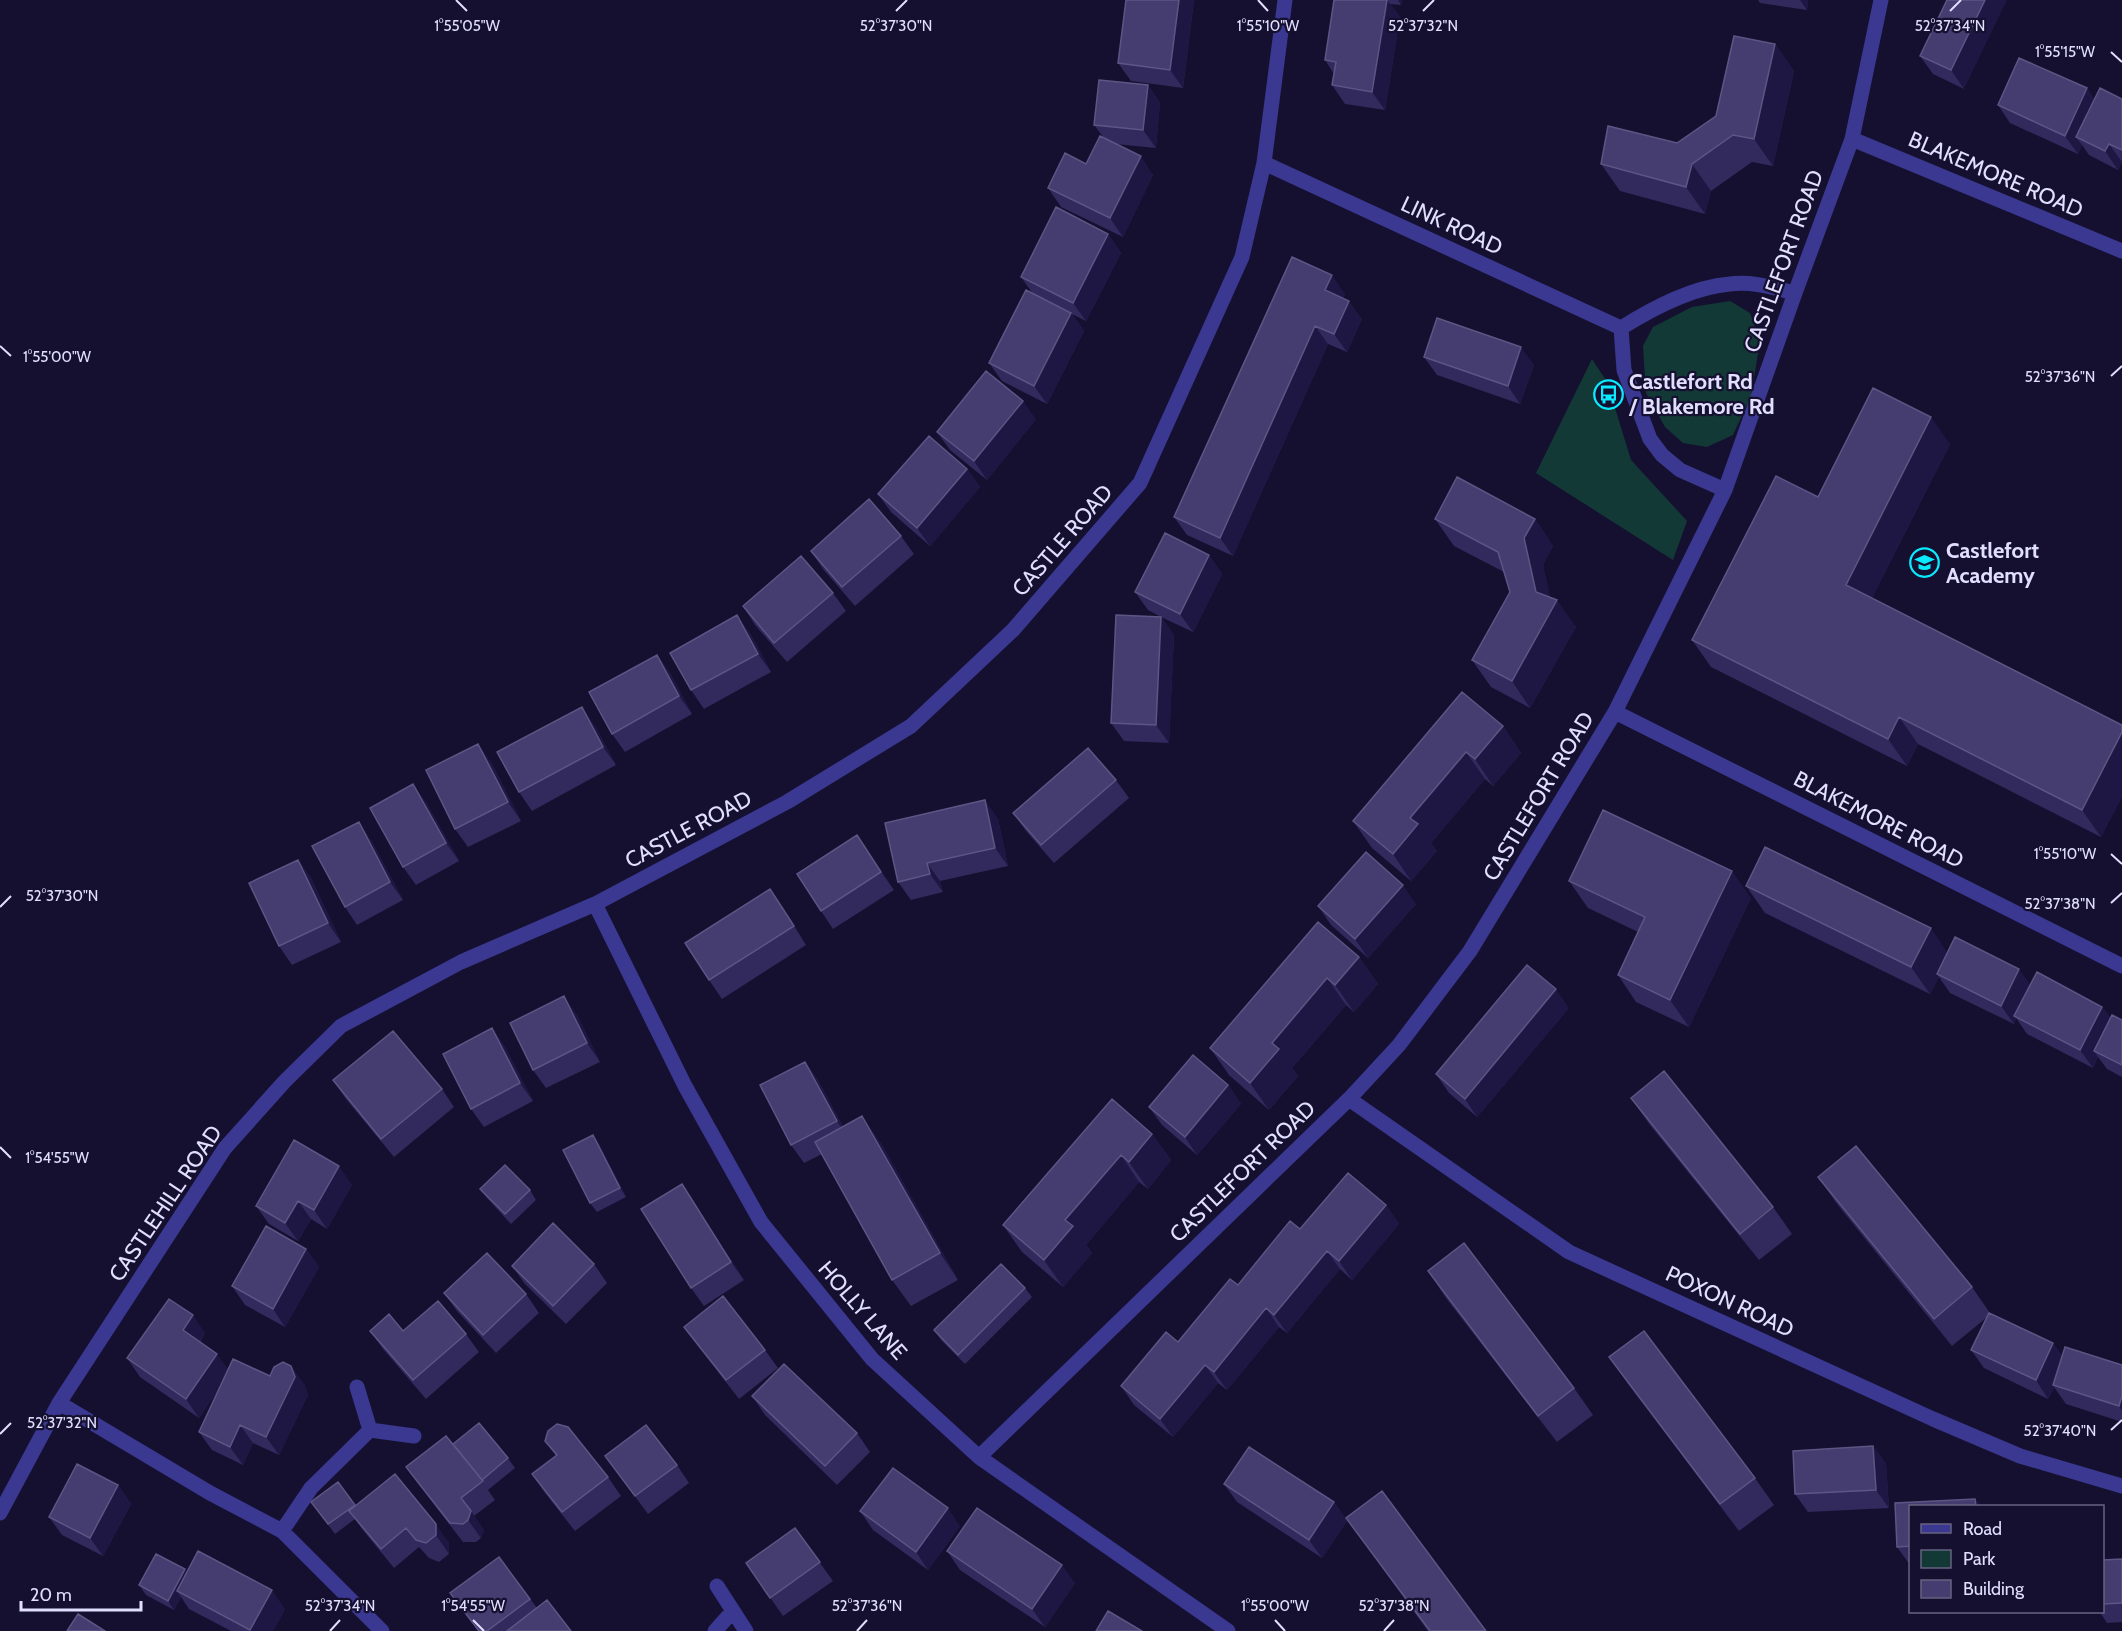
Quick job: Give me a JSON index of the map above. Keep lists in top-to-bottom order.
{
  "streets": {
    "street": [
      "BLAKEMORE ROAD",
      "LINK ROAD",
      "CASTLEFORT ROAD",
      "CASTLE ROAD",
      "CASTLEHILL ROAD",
      "POXON ROAD",
      "HOLLY LANE"
    ]
  },
  "crossings": [
    ["BLAKEMORE ROAD", "CASTLEFORT ROAD"],
    ["LINK ROAD", "CASTLE ROAD"],
    ["CASTLEFORT ROAD", "POXON ROAD"],
    ["CASTLEFORT ROAD", "HOLLY LANE"],
    ["CASTLE ROAD", "CASTLEHILL ROAD"],
    ["CASTLE ROAD", "HOLLY LANE"],
    ["CASTLEHILL ROAD", "HOLLY LANE"]
  ],
  "places": {
    "bus stop": ["Castlefort Rd / Blakemore Rd"],
    "school or university": ["Castlefort Academy"]
  },
  "legend": ["Road", "Park", "Building"],
  "scale_bar": "20 m",
  "coordinates": [
    "1°55'05\"W",
    "52°37'30\"N",
    "1°55'10\"W",
    "52°37'32\"N",
    "52°37'34\"N",
    "1°55'15\"W",
    "1°55'00\"W",
    "52°37'36\"N",
    "52°37'38\"N",
    "1°54'55\"W",
    "52°37'40\"N"
  ]
}
